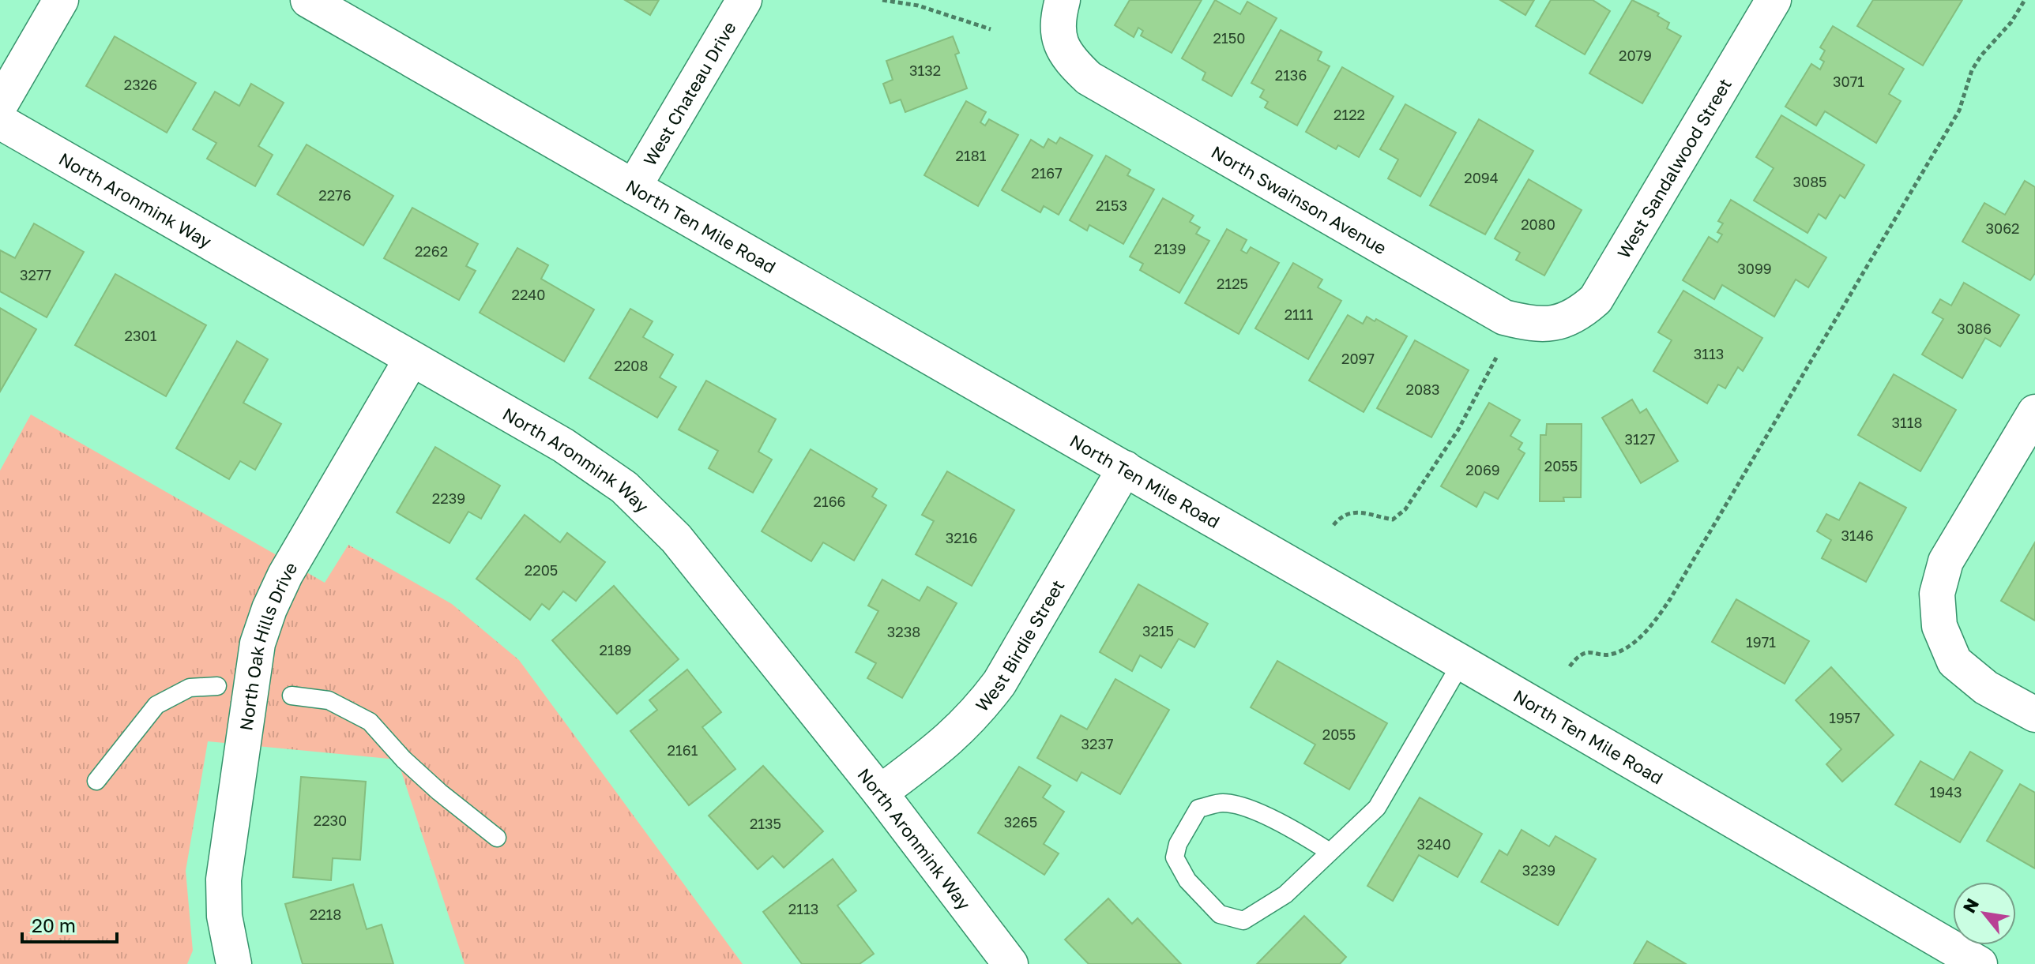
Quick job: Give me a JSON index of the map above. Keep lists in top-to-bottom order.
{
  "streets": {
    "street": [
      "West Chateau Drive",
      "West Sandalwood Street",
      "North Aronmink Way",
      "North Swainson Avenue",
      "North Ten Mile Road",
      "West Birdie Street",
      "North Oak Hills Drive"
    ]
  },
  "crossings": [
    ["West Chateau Drive", "North Ten Mile Road"],
    ["West Sandalwood Street", "North Swainson Avenue"],
    ["North Aronmink Way", "West Birdie Street"],
    ["North Aronmink Way", "North Oak Hills Drive"],
    ["North Ten Mile Road", "West Birdie Street"]
  ],
  "house_numbers": [
    "2150",
    "2079",
    "3132",
    "2136",
    "3071",
    "2326",
    "2122",
    "2181",
    "2167",
    "2094",
    "3085",
    "2276",
    "2153",
    "2080",
    "3062",
    "2139",
    "2262",
    "3099",
    "3277",
    "2125",
    "2240",
    "2111",
    "3086",
    "2301",
    "3113",
    "2097",
    "2208",
    "2083",
    "3118",
    "3127",
    "2055",
    "2069",
    "2239",
    "2166",
    "3146",
    "3216",
    "2205",
    "3215",
    "3238",
    "1971",
    "2189",
    "1957",
    "2055",
    "3237",
    "2161",
    "1943",
    "2230",
    "3265",
    "2135",
    "3240",
    "3239",
    "2113",
    "2218"
  ],
  "scale_bar": "20 m",
  "north": "top left"
}
